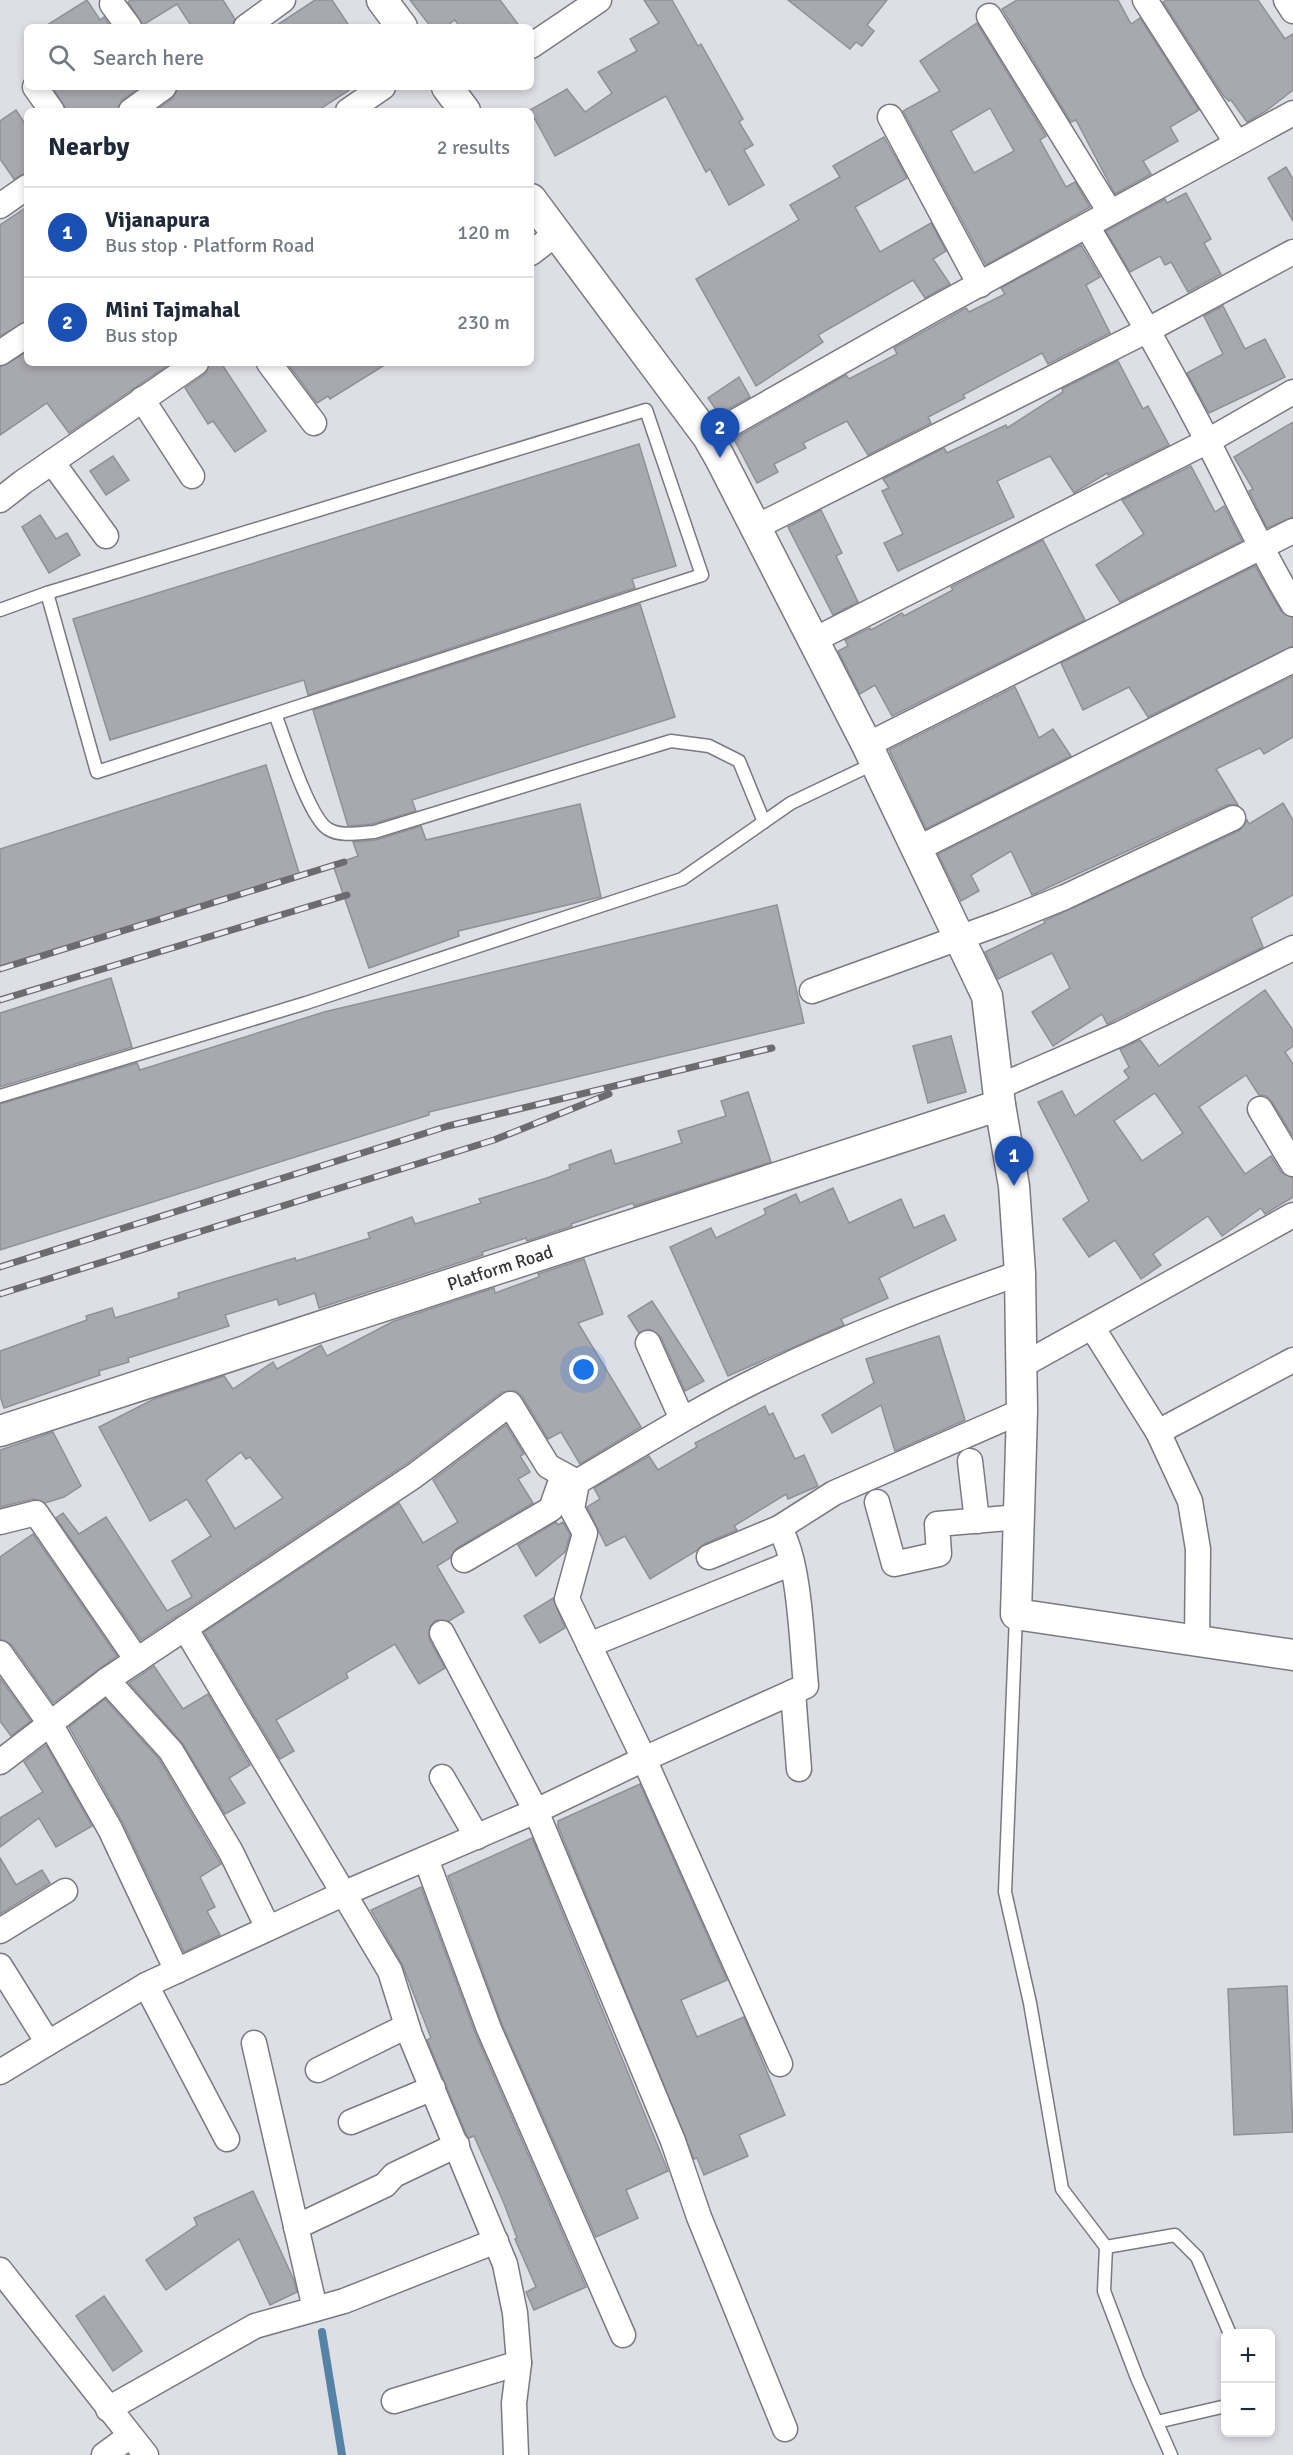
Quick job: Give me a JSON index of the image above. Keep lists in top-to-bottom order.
{
  "streets": {
    "street": ["Platform Road"]
  },
  "page": {
    "search": "Search here",
    "heading": ["Nearby", "2 results"],
    "list": [
      {
        "mark": "1",
        "name": "Vijanapura",
        "note": "Bus stop · Platform Road",
        "value": "120 m"
      },
      {
        "mark": "2",
        "name": "Mini Tajmahal",
        "note": "Bus stop",
        "value": "230 m"
      }
    ],
    "pins": ["2", "1"],
    "map_buttons": ["+", "−"]
  }
}
